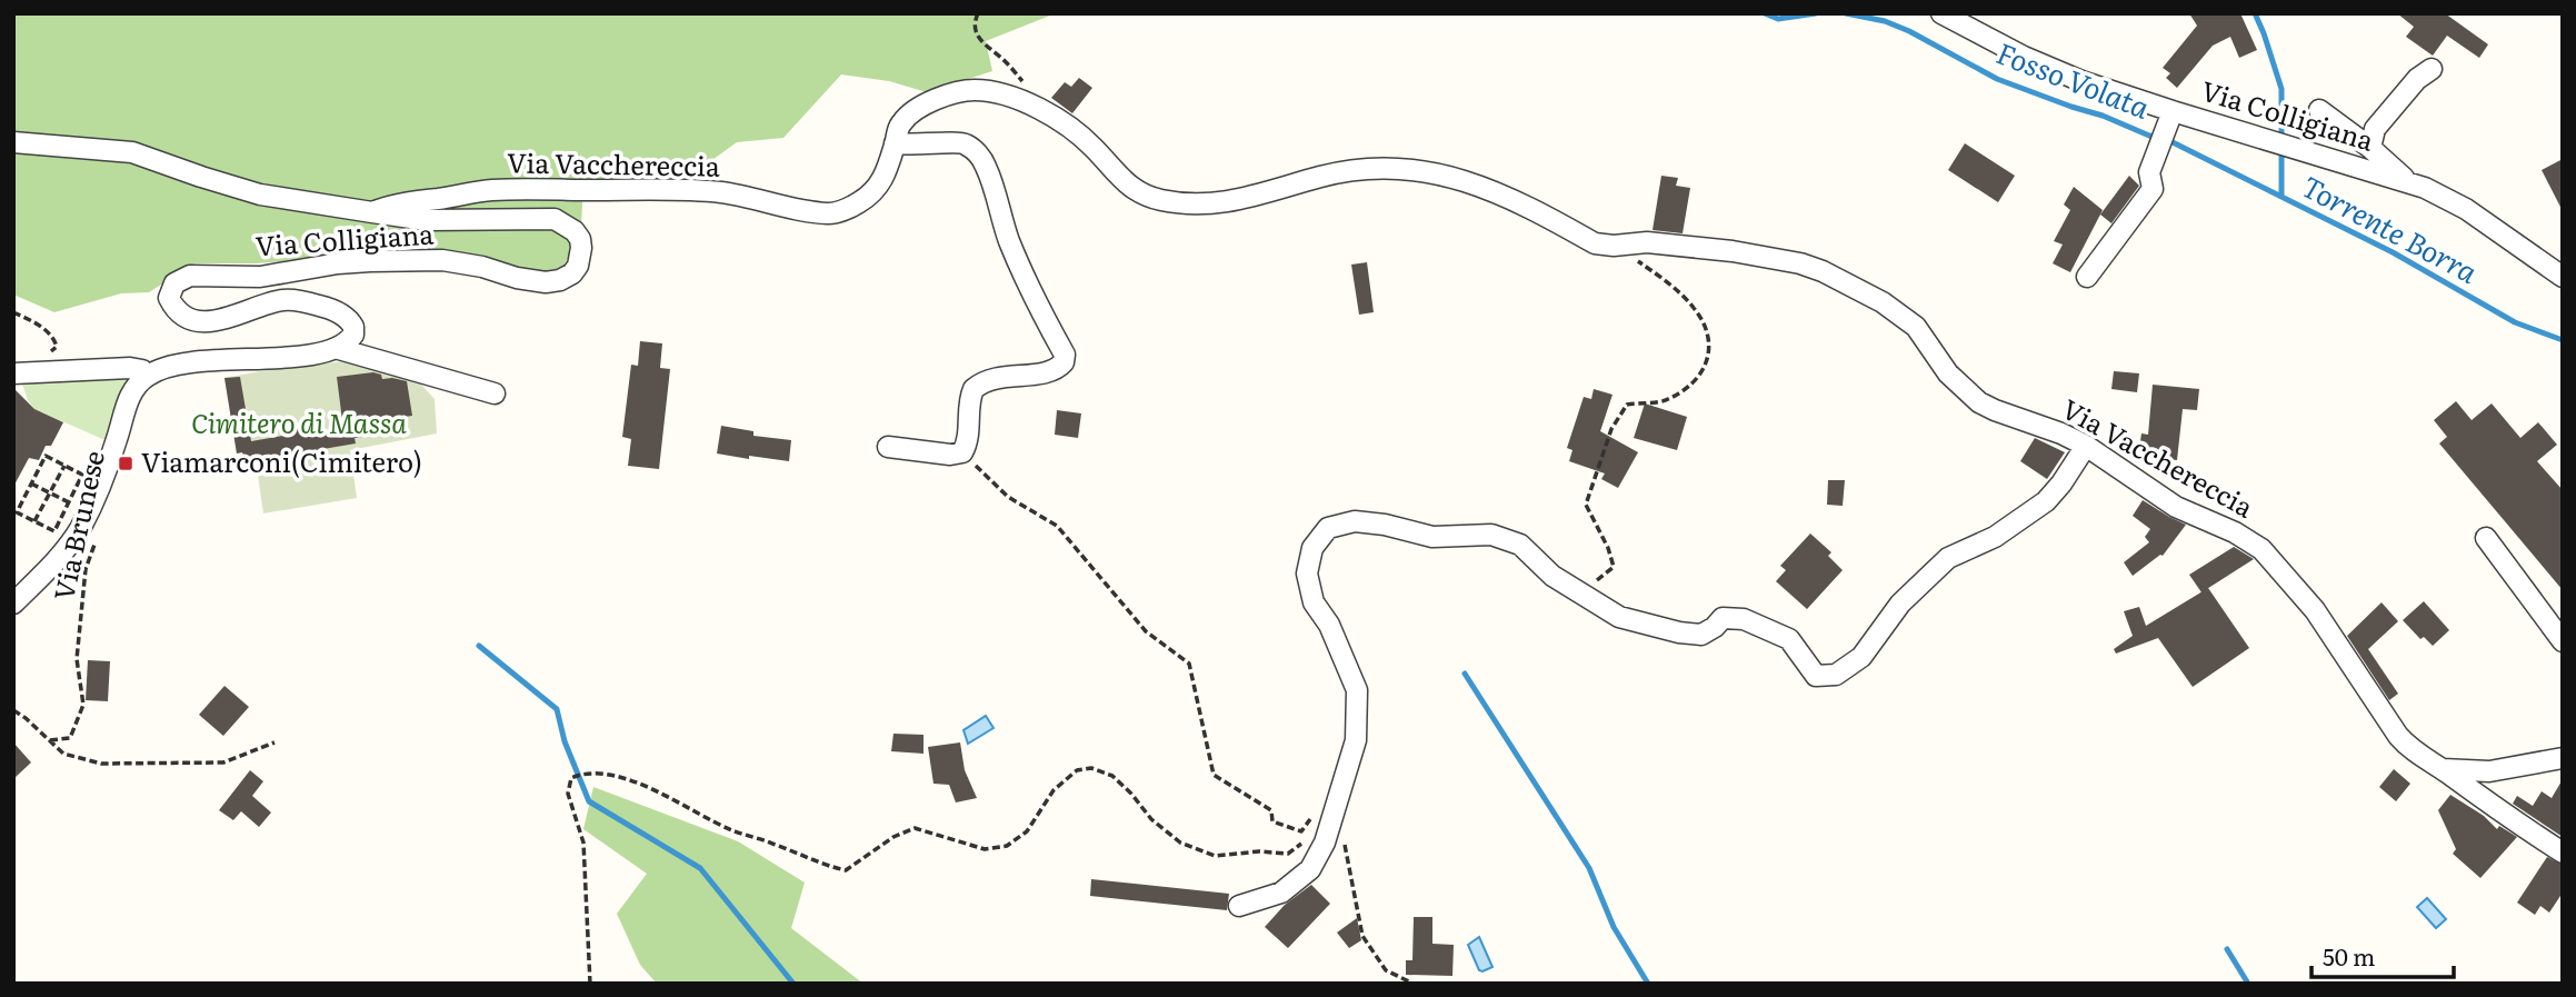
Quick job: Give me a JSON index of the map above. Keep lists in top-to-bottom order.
{
  "streets": {
    "street": ["Via Colligiana", "Via Vacchereccia"],
    "path": ["Via Brunese"]
  },
  "crossings": [
    ["Via Colligiana", "Via Vacchereccia"]
  ],
  "water": ["Fosso Volata", "Torrente Borra"],
  "parks": ["Cimitero di Massa"],
  "places": {
    "transit": ["Viamarconi(Cimitero)"]
  },
  "scale_bar": "50 m"
}
